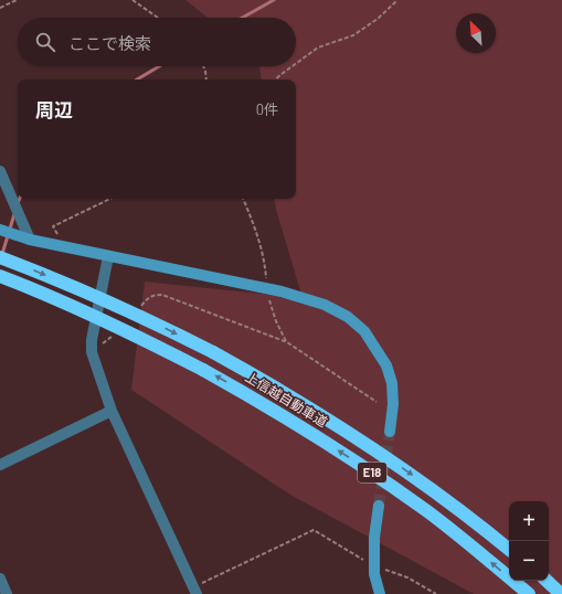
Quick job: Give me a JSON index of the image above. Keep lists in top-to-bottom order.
{
  "streets": {
    "highway": ["上信越自動車道", "E18"]
  },
  "north": "top left",
  "page": {
    "search": "ここで検索",
    "heading": ["周辺", "0件"],
    "map_buttons": ["+", "−"]
  }
}
